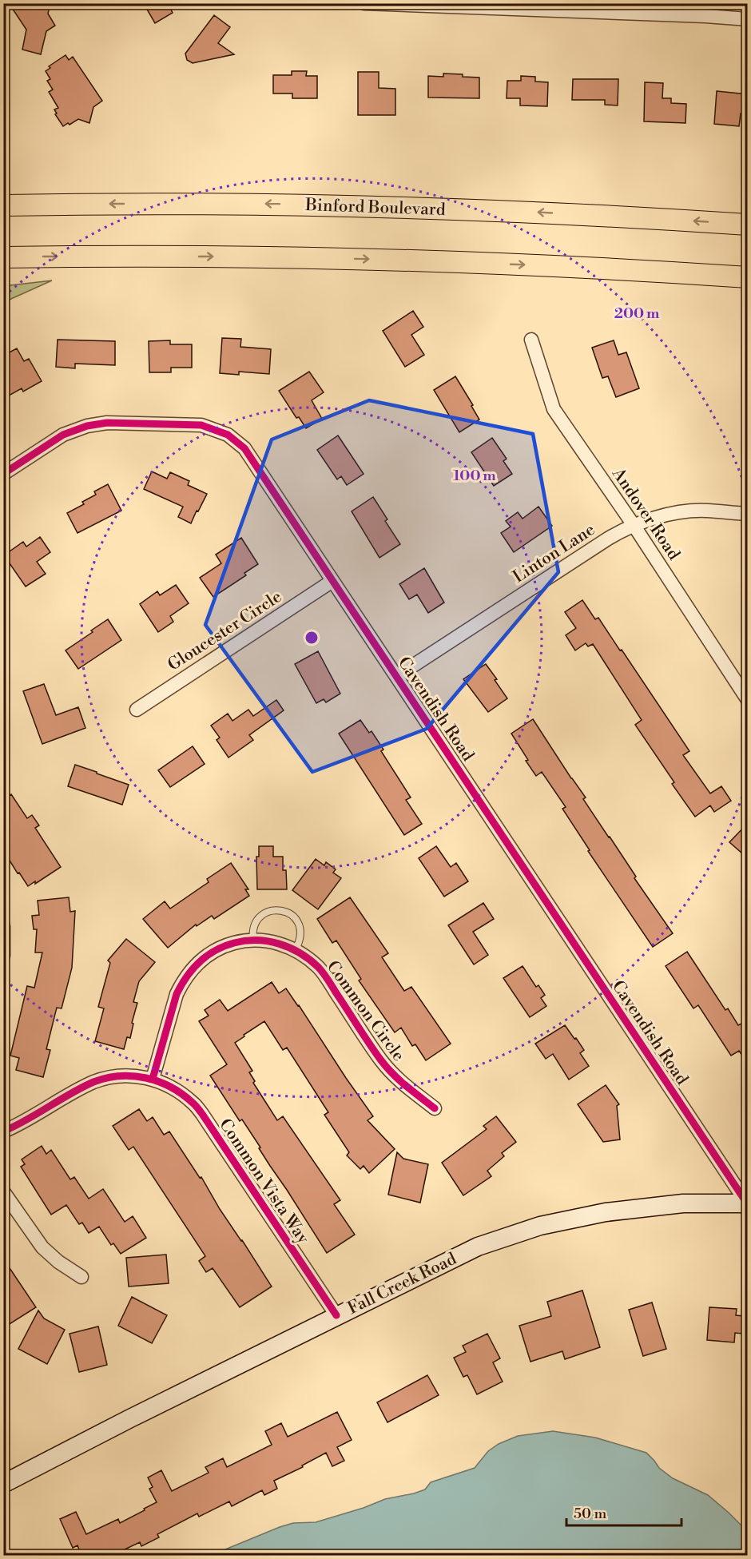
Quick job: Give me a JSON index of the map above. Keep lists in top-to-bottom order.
{
  "streets": {
    "main road": ["Binford Boulevard", "Fall Creek Road"],
    "street": [
      "Andover Road",
      "Linton Lane",
      "Gloucester Circle",
      "Cavendish Road",
      "Common Circle",
      "Common Vista Way"
    ]
  },
  "crossings": [
    ["Andover Road", "Linton Lane"],
    ["Linton Lane", "Cavendish Road"],
    ["Gloucester Circle", "Cavendish Road"],
    ["Cavendish Road", "Fall Creek Road"],
    ["Common Circle", "Common Vista Way"],
    ["Common Vista Way", "Fall Creek Road"]
  ],
  "scale_bar": "50 m",
  "rings": ["200 m", "100 m"]
}
